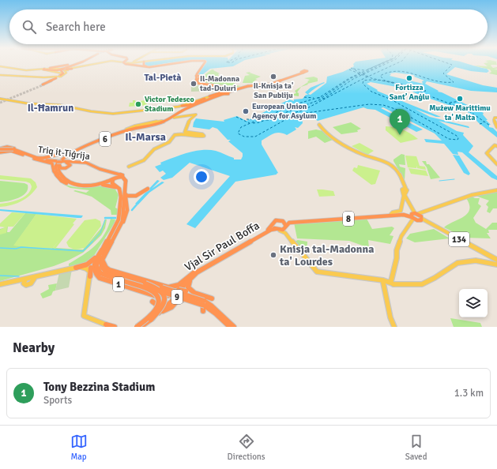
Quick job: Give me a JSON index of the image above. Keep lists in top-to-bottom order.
{
  "streets": {
    "highway": [
      "6",
      "Triq it-Tiġrija",
      "8",
      "Vjal Sir Paul Boffa",
      "1",
      "9"
    ],
    "main road": ["134"]
  },
  "crossings": [
    ["6", "Triq it-Tiġrija"],
    ["8", "134"],
    ["8", "Vjal Sir Paul Boffa"],
    ["Vjal Sir Paul Boffa", "1"],
    ["1", "9"]
  ],
  "districts": ["Tal-Pietà", "Il-Ħamrun", "Il-Marsa"],
  "places": [
    "Il-Knisja ta' San Publiju",
    "Fortizza Sant’ Anġlu",
    "Il-Madonna tad-Duluri",
    "Mużew Marittimu ta' Malta",
    "Victor Tedesco Stadium",
    "European Union Agency for Asylum",
    "Knisja tal-Madonna ta' Lourdes"
  ],
  "page": {
    "search": "Search here",
    "pins": "1",
    "heading": "Nearby",
    "list": [
      {
        "mark": "1",
        "name": "Tony Bezzina Stadium",
        "note": "Sports",
        "value": "1.3 km"
      }
    ],
    "nav": ["Map", "Directions", "Saved"]
  }
}
